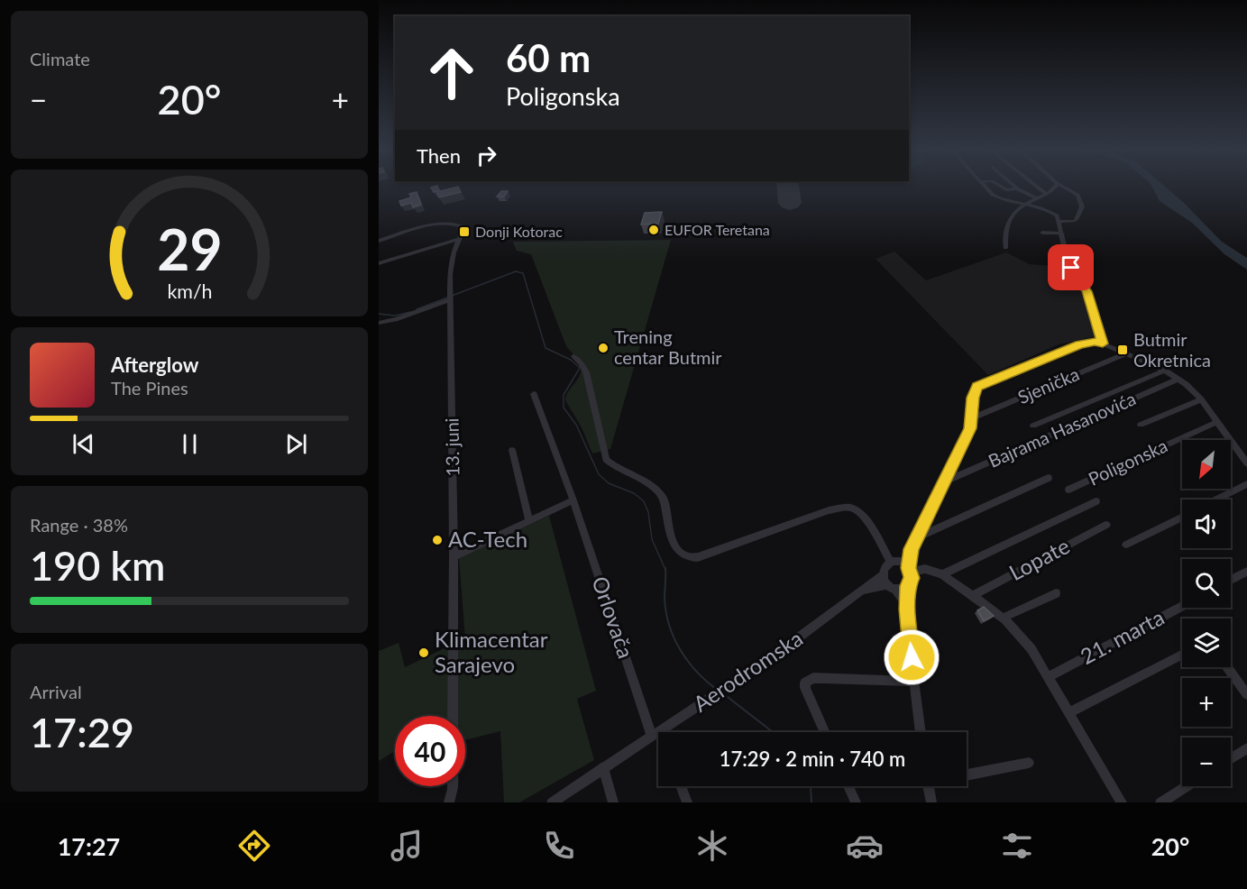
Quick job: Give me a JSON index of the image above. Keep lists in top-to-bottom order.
{
  "streets": {
    "street": [
      "Sjenička",
      "Bajrama Hasanovića",
      "13. juni",
      "Poligonska",
      "Lopate",
      "Orlovača",
      "21. marta",
      "Aerodromska"
    ]
  },
  "crossings": [
    ["Orlovača", "Aerodromska"]
  ],
  "places": {
    "other": [
      "EUFOR Teretana",
      "Trening centar Butmir",
      "AC-Tech",
      "Klimacentar Sarajevo"
    ],
    "transit": ["Donji Kotorac", "Butmir Okretnica"]
  },
  "north": "bottom left",
  "page": {
    "tile": [
      "Climate",
      ["Range · 38%", "190 km"],
      ["Arrival", "17:29"]
    ],
    "turn": ["60 m", "Poligonska"],
    "heat": ["−", "20°", "+"],
    "then": "Then",
    "song": ["Afterglow", "The Pines"],
    "map_buttons": ["+", "−"],
    "limit": "40",
    "trip": "17:29 · 2 min · 740 m",
    "tabs": ["17:27", "20°"],
    "gauge": ["29", "km/h"]
  }
}
